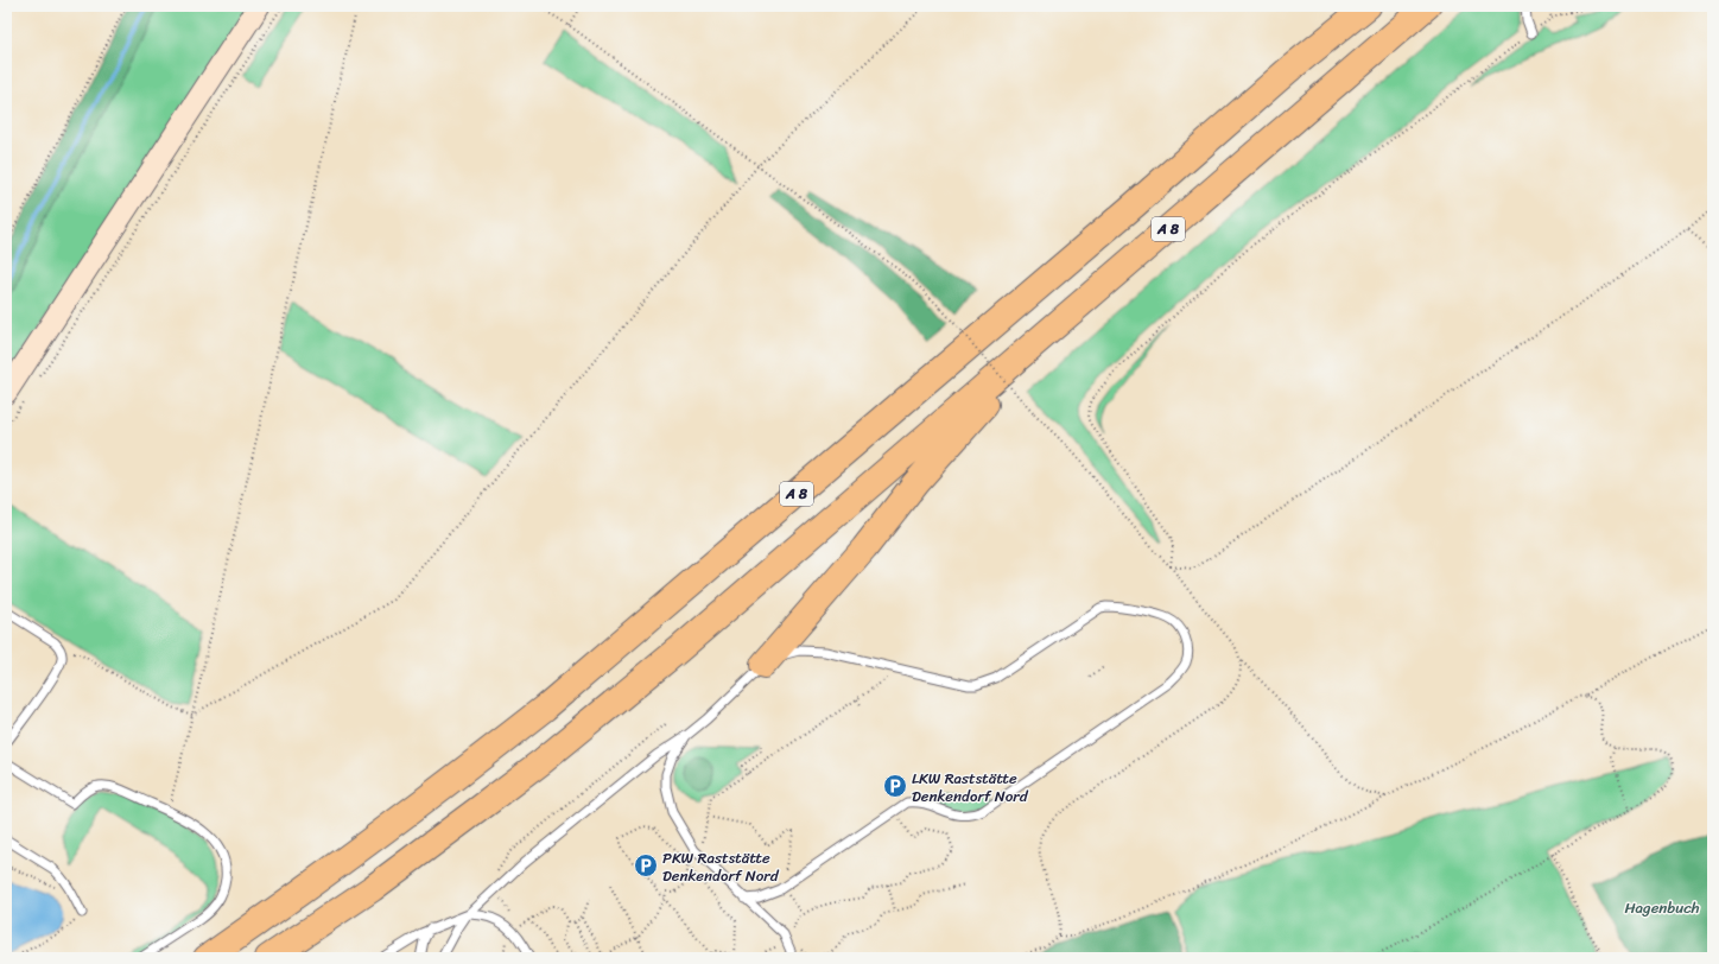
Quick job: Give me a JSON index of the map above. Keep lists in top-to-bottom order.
{
  "streets": {
    "highway": ["A 8"]
  },
  "parks": ["Hagenbuch"],
  "places": {
    "parking": ["LKW Raststätte Denkendorf Nord", "PKW Raststätte Denkendorf Nord"]
  }
}
